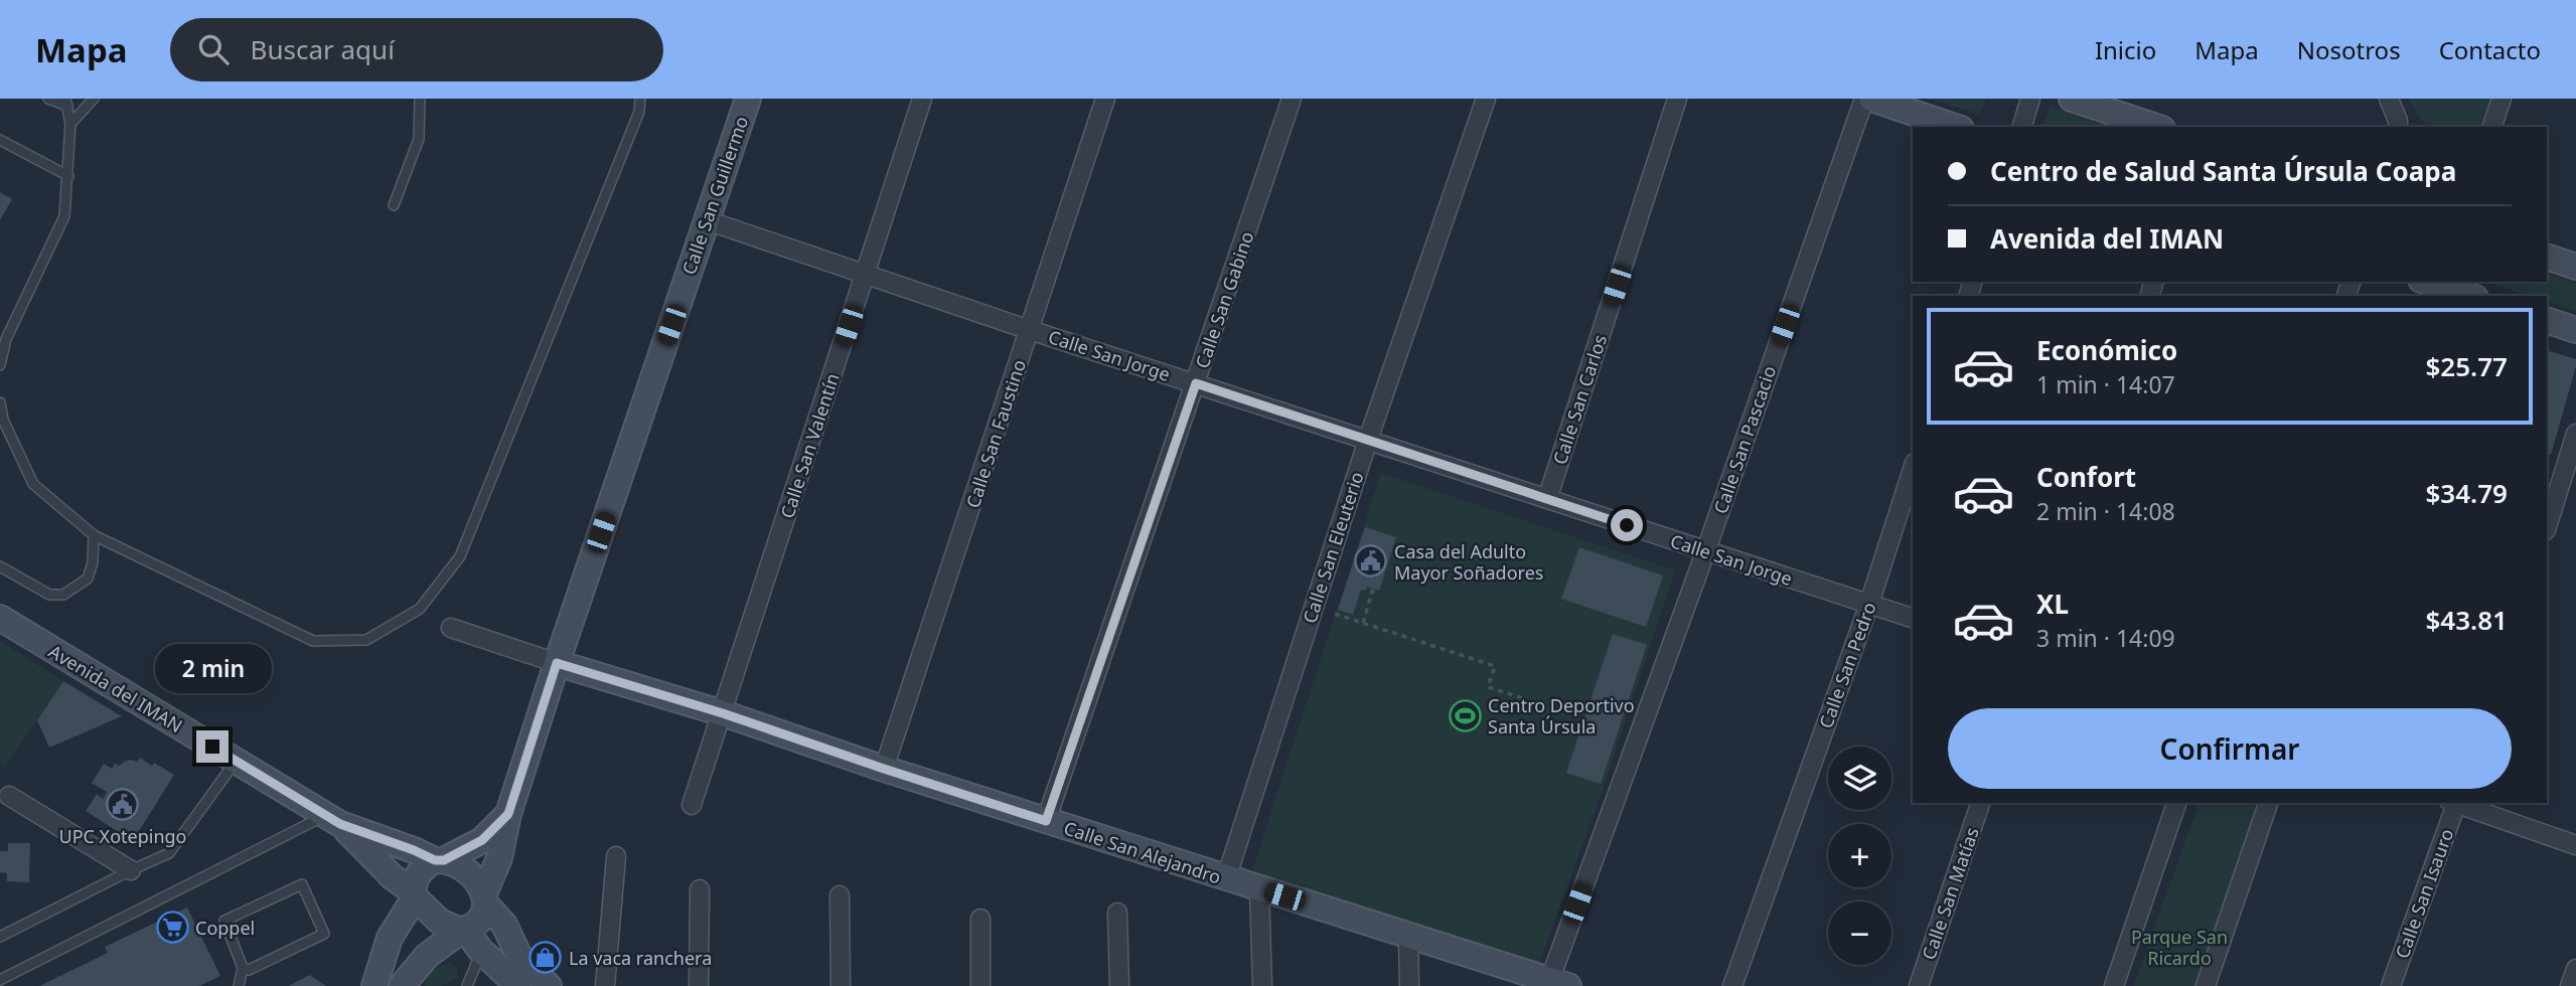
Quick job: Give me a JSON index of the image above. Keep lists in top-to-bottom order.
{
  "streets": {
    "street": [
      "Calle San Guillermo",
      "Calle San Gabino",
      "Calle San Jorge",
      "Calle San Carlos",
      "Calle San Faustino",
      "Calle San Pascacio",
      "Calle San Valentín",
      "Calle San Eleuterio",
      "Calle San Pedro",
      "Avenida del IMAN",
      "Calle San Alejandro",
      "Calle San Matías",
      "Calle San Isauro"
    ]
  },
  "crossings": [
    ["Calle San Guillermo", "Calle San Jorge"],
    ["Calle San Guillermo", "Avenida del IMAN"],
    ["Calle San Guillermo", "Calle San Alejandro"],
    ["Calle San Gabino", "Calle San Jorge"],
    ["Calle San Gabino", "Calle San Alejandro"],
    ["Calle San Jorge", "Calle San Carlos"],
    ["Calle San Jorge", "Calle San Faustino"],
    ["Calle San Jorge", "Calle San Pascacio"],
    ["Calle San Jorge", "Calle San Valentín"],
    ["Calle San Jorge", "Calle San Eleuterio"],
    ["Calle San Jorge", "Calle San Pedro"],
    ["Calle San Faustino", "Calle San Alejandro"],
    ["Calle San Pascacio", "Calle San Alejandro"],
    ["Calle San Valentín", "Calle San Alejandro"],
    ["Calle San Eleuterio", "Calle San Alejandro"]
  ],
  "parks": ["Parque San Ricardo"],
  "places": {
    "public building": ["Casa del Adulto Mayor Soñadores", "UPC Xotepingo"],
    "sports": ["Centro Deportivo Santa Úrsula"],
    "supermarket": ["Coppel"],
    "shop": ["La vaca ranchera"]
  },
  "page": {
    "header": "Mapa",
    "search": "Buscar aquí",
    "nav": [
      "Inicio",
      "Mapa",
      "Nosotros",
      "Contacto"
    ],
    "banner": ["Centro de Salud Santa Úrsula Coapa", "Avenida del IMAN"],
    "list": [
      {
        "name": "Económico",
        "note": "1 min · 14:07",
        "value": "$25.77"
      },
      {
        "name": "Confort",
        "note": "2 min · 14:08",
        "value": "$34.79"
      },
      {
        "name": "XL",
        "note": "3 min · 14:09",
        "value": "$43.81"
      }
    ],
    "bubble": "2 min",
    "buttons": "Confirmar",
    "map_buttons": ["+", "−"]
  }
}
